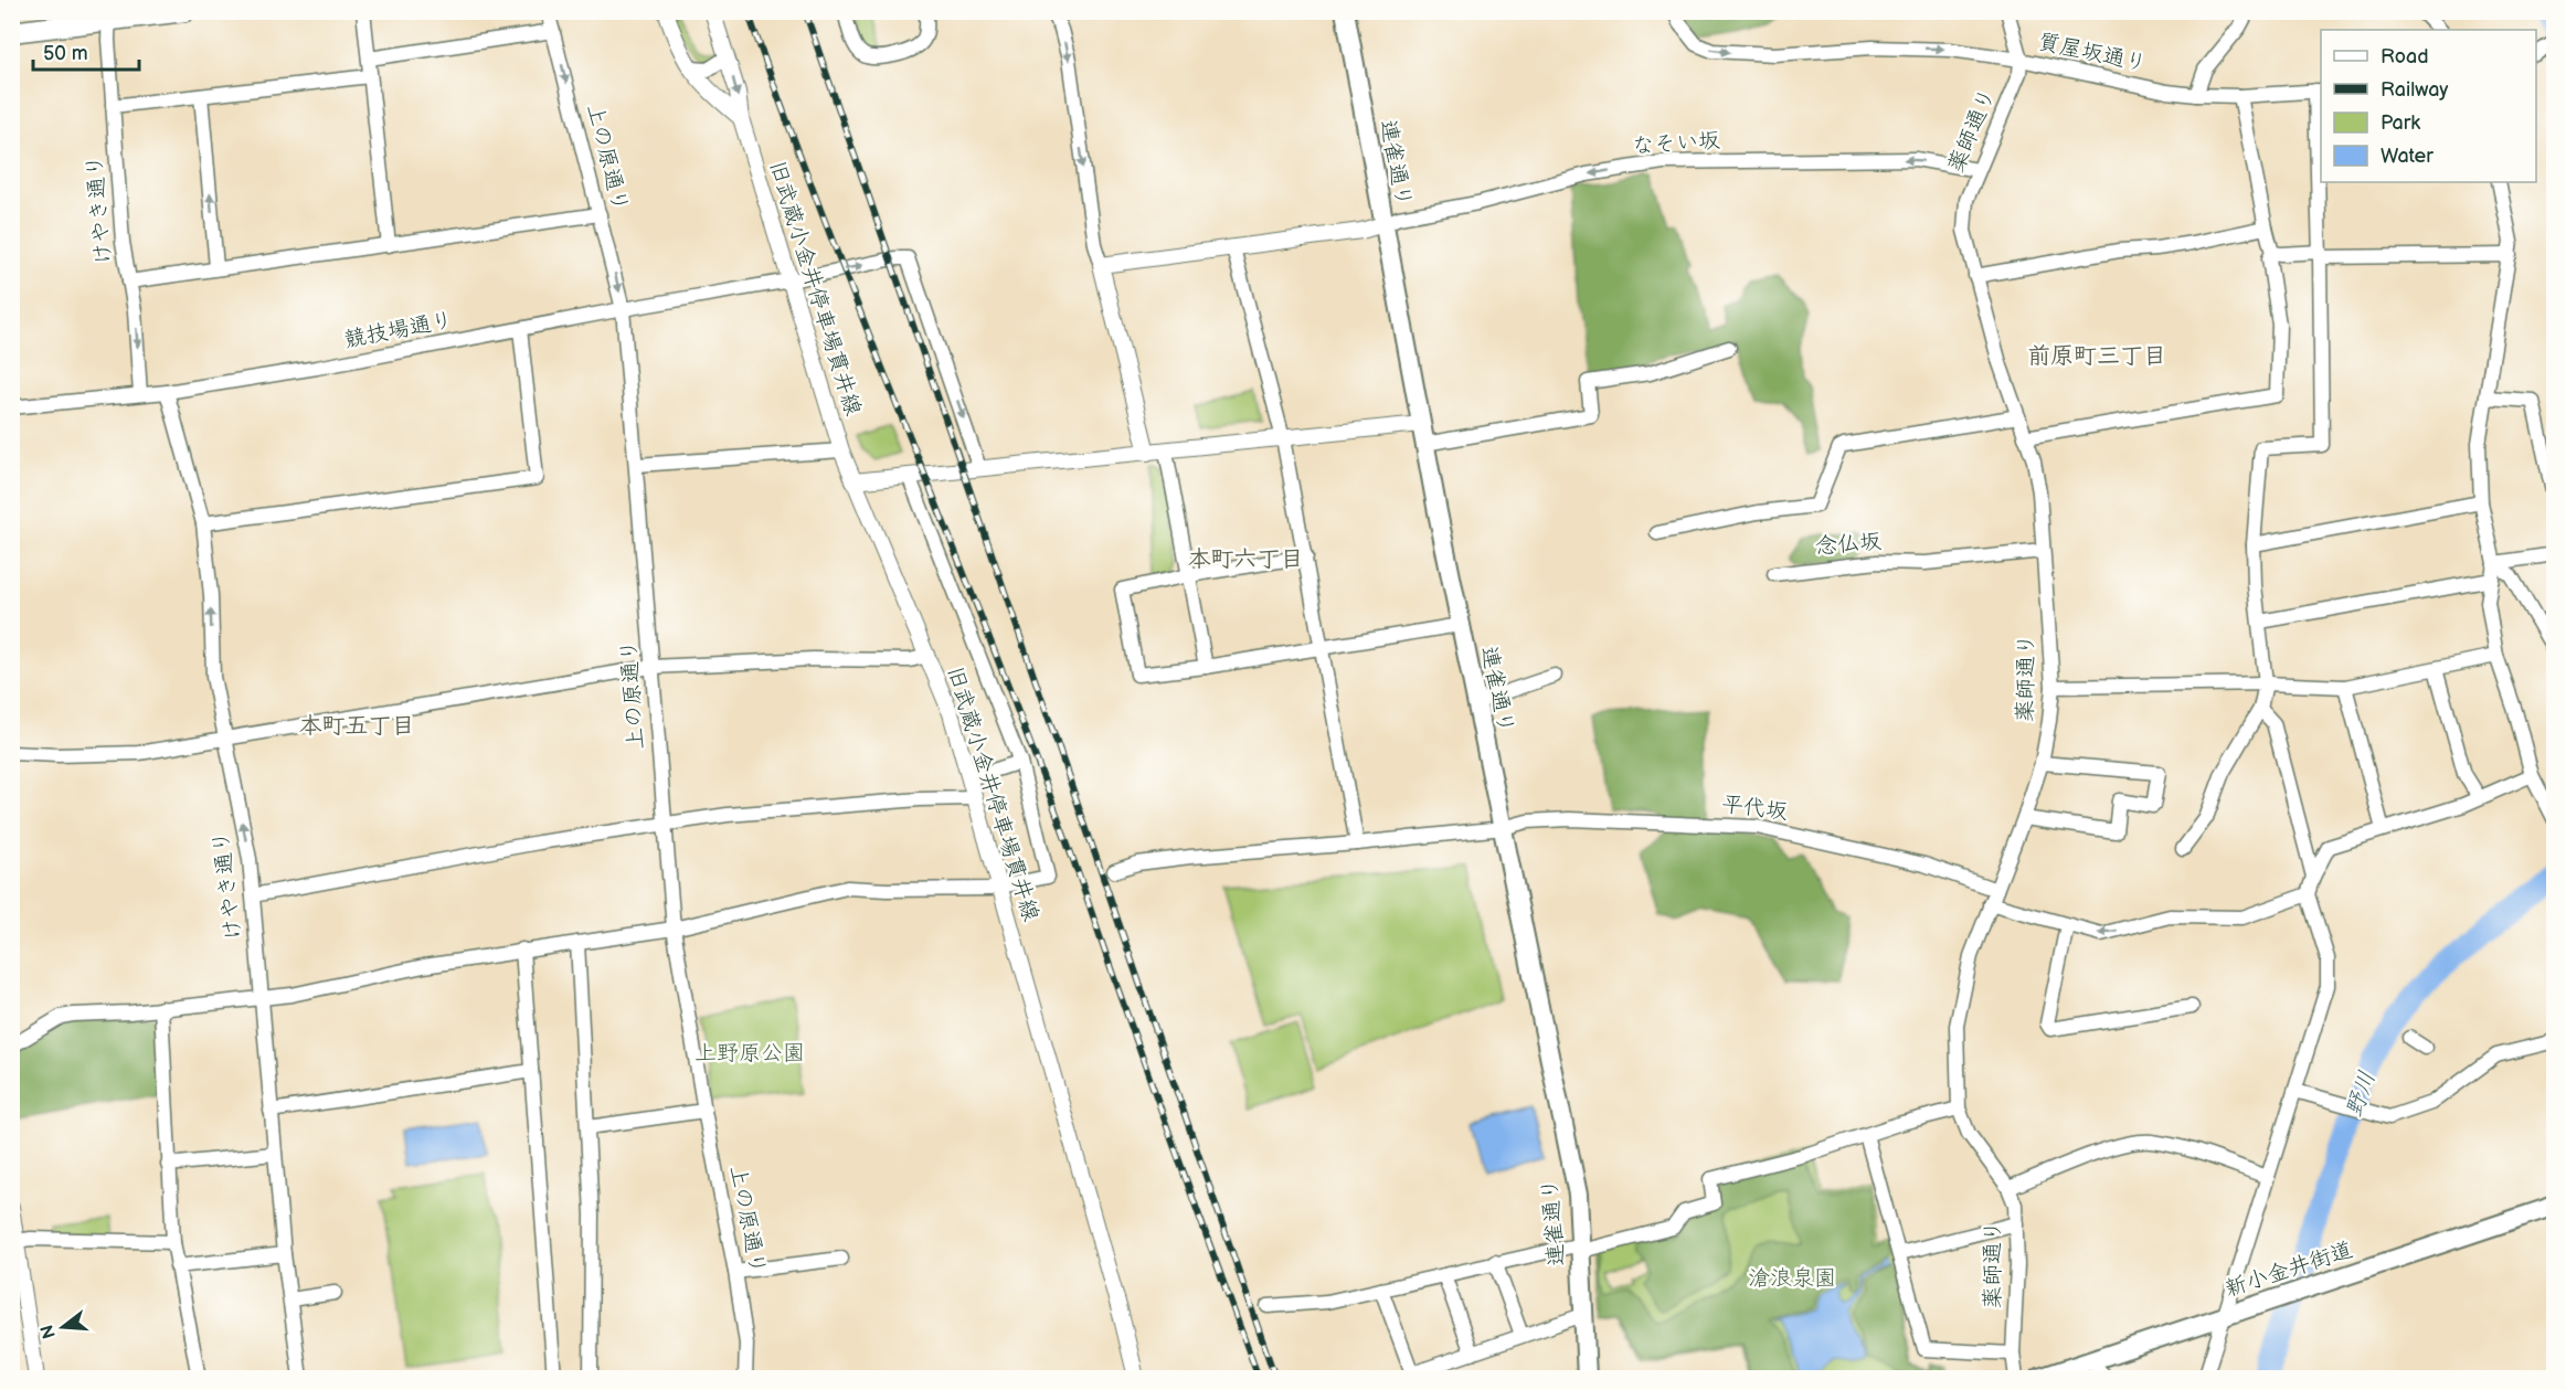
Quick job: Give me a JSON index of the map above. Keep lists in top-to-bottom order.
{
  "streets": {
    "main road": ["連雀通り", "新小金井街道"],
    "street": [
      "質屋坂通り",
      "薬師通り",
      "なそい坂",
      "上の原通り",
      "けやき通り",
      "旧武蔵小金井停車場貫井線",
      "競技場通り",
      "念仏坂",
      "平代坂"
    ]
  },
  "crossings": [
    ["質屋坂通り", "薬師通り"],
    ["薬師通り", "なそい坂"],
    ["薬師通り", "念仏坂"],
    ["薬師通り", "平代坂"],
    ["なそい坂", "連雀通り"],
    ["上の原通り", "競技場通り"],
    ["連雀通り", "平代坂"],
    ["けやき通り", "競技場通り"],
    ["旧武蔵小金井停車場貫井線", "競技場通り"]
  ],
  "one_way": ["質屋坂通り", "なそい坂"],
  "districts": ["前原町三丁目", "本町六丁目", "本町五丁目"],
  "water": ["野川"],
  "parks": ["上野原公園", "滄浪泉園"],
  "legend": [
    "Road",
    "Railway",
    "Park",
    "Water"
  ],
  "scale_bar": "50 m",
  "north": "left"
}
